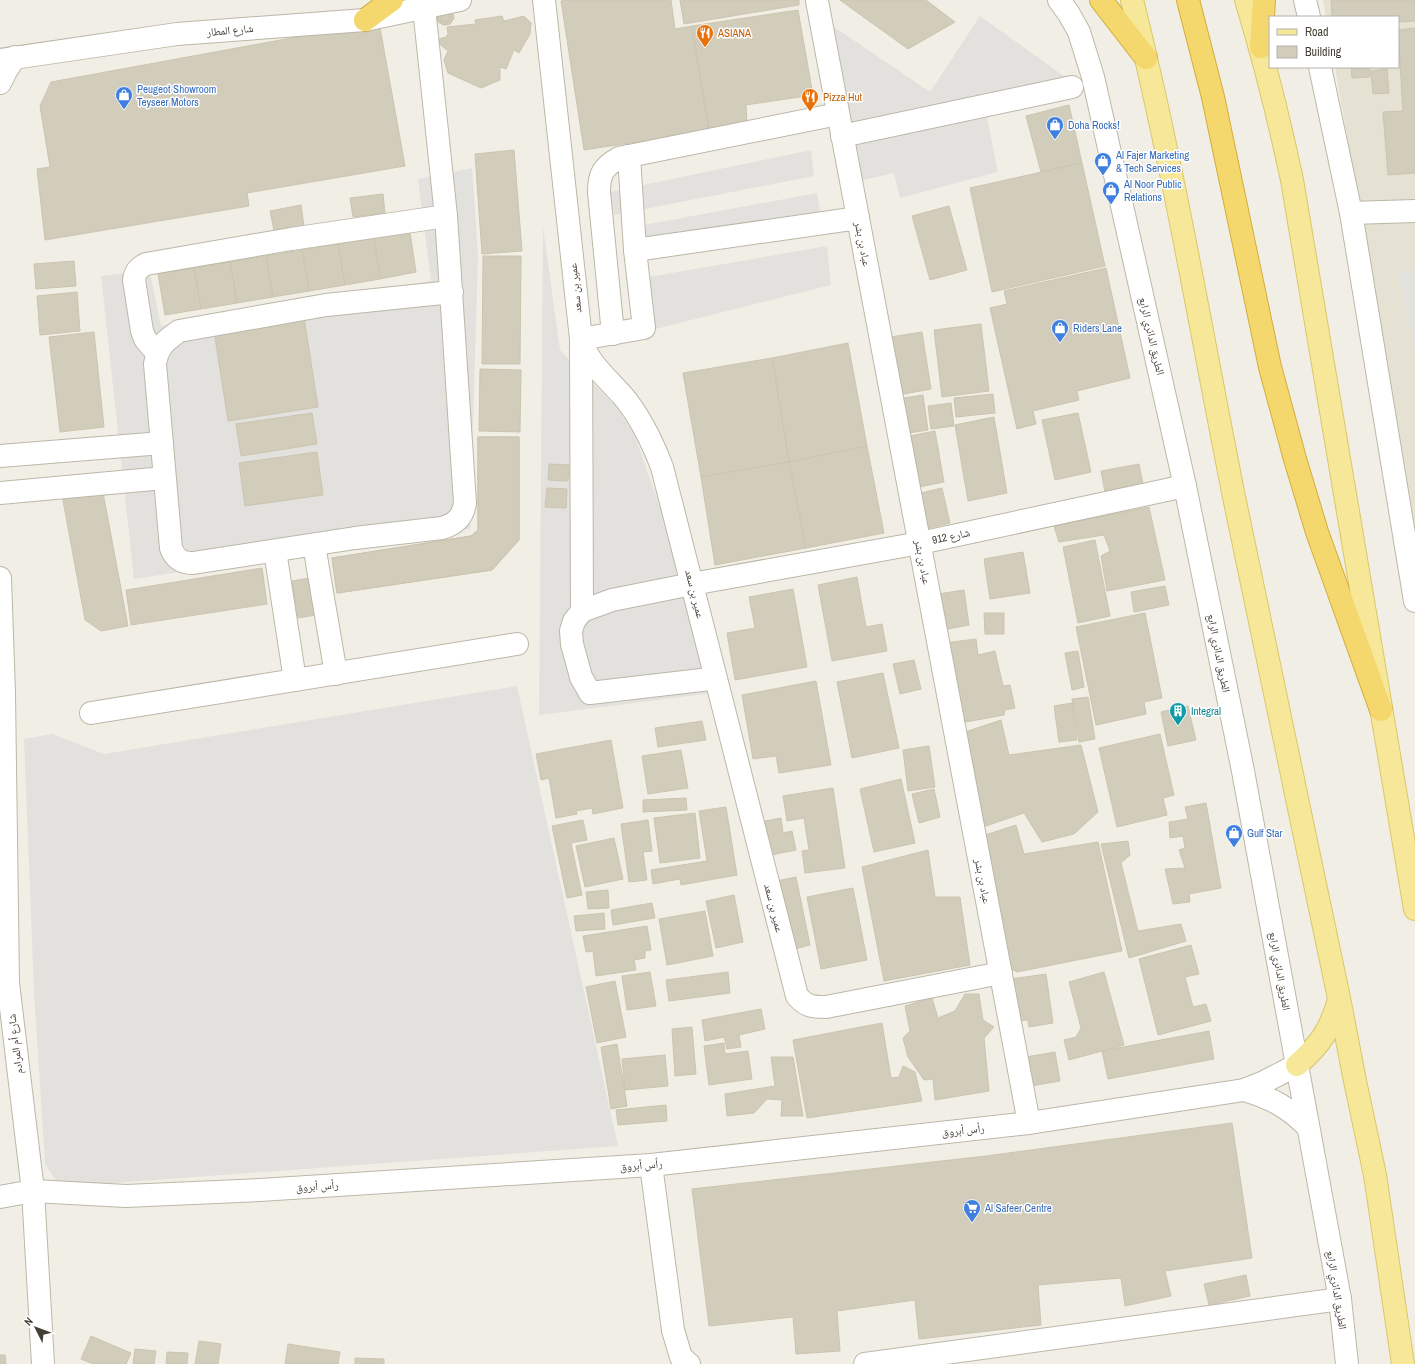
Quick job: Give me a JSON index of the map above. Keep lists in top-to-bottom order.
{
  "streets": {
    "street": [
      "شارع المطار",
      "عباد بن بشر",
      "عمير بن سعد",
      "الطريق الدائري الرابع",
      "شارع 912",
      "شارع أم المرادم",
      "رأس أبروق"
    ]
  },
  "crossings": [
    ["عباد بن بشر", "عمير بن سعد"],
    ["عباد بن بشر", "شارع 912"],
    ["عباد بن بشر", "رأس أبروق"],
    ["عمير بن سعد", "شارع 912"],
    ["الطريق الدائري الرابع", "شارع 912"],
    ["الطريق الدائري الرابع", "رأس أبروق"],
    ["شارع أم المرادم", "رأس أبروق"]
  ],
  "places": {
    "restaurant": ["ASIANA", "Pizza Hut"],
    "shop": [
      "Peugeot Showroom Teyseer Motors",
      "Doha Rocks!",
      "Al Fajer Marketing & Tech Services",
      "Al Noor Public Relations",
      "Riders Lane",
      "Gulf Star"
    ],
    "building": ["Integral"],
    "supermarket": ["Al Safeer Centre"]
  },
  "legend": ["Road", "Building"],
  "north": "top left"
}
